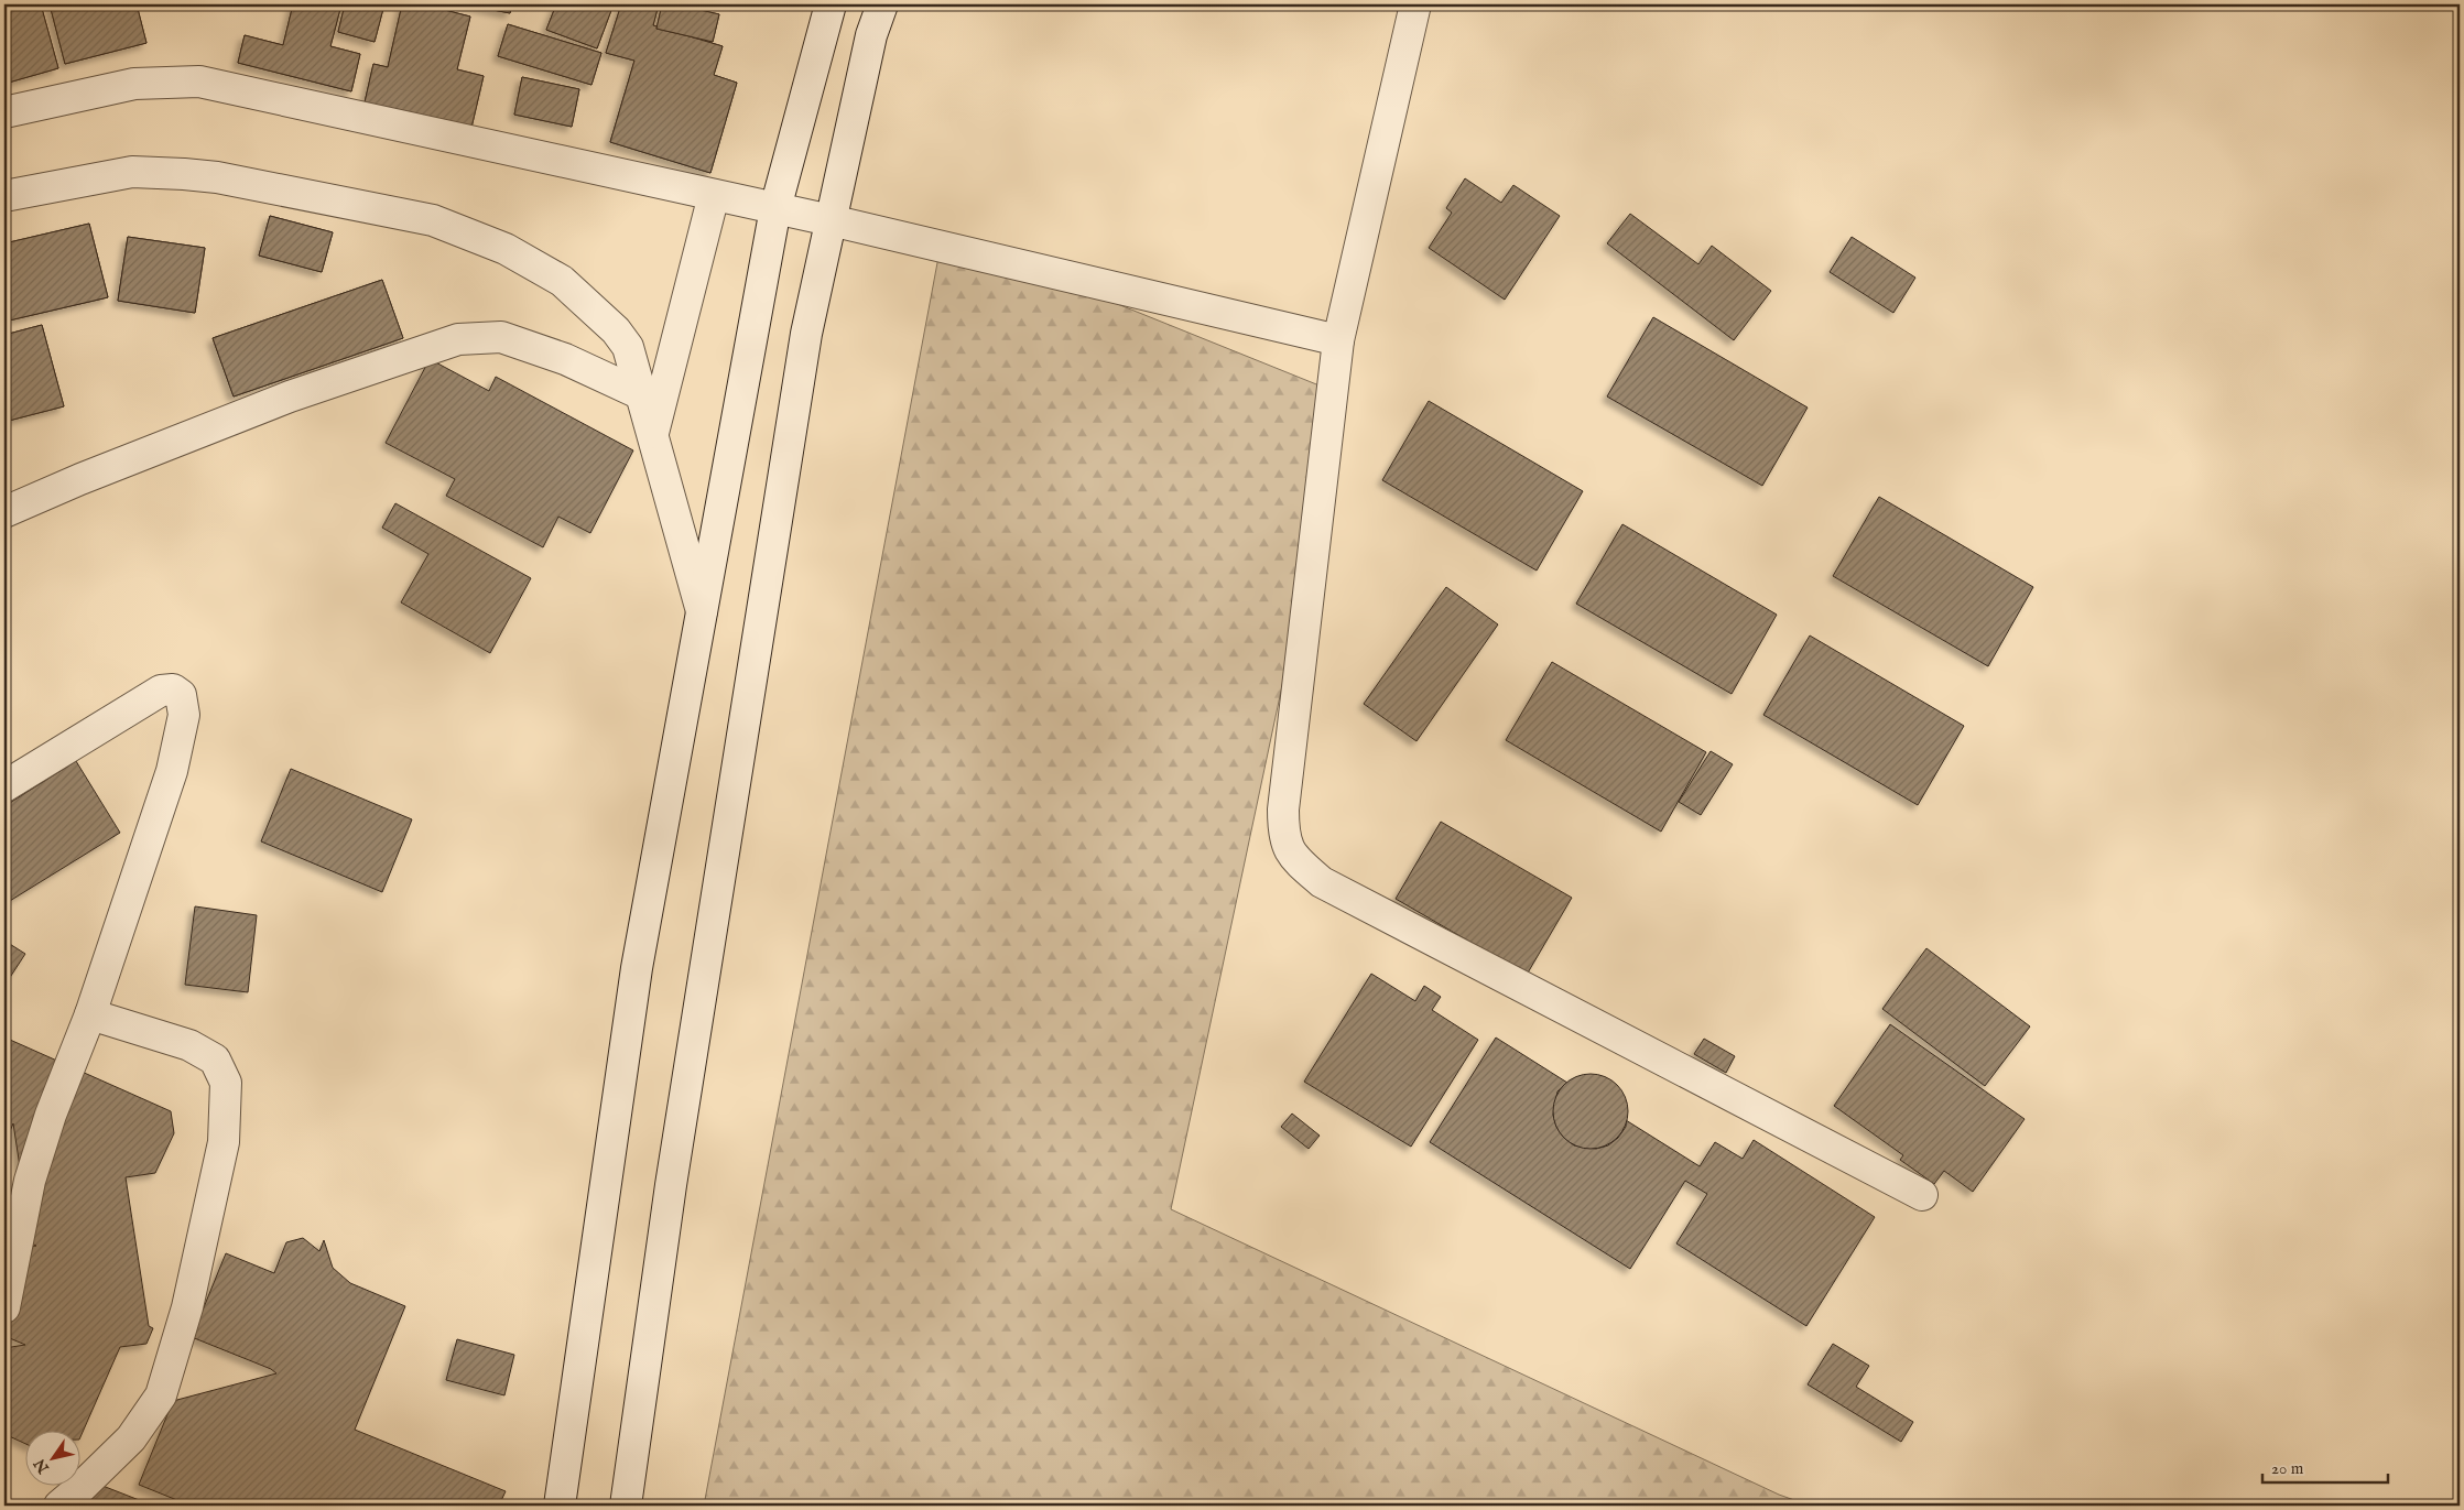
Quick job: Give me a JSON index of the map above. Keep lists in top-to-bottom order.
{
  "scale_bar": "20 m",
  "north": "bottom left"
}
